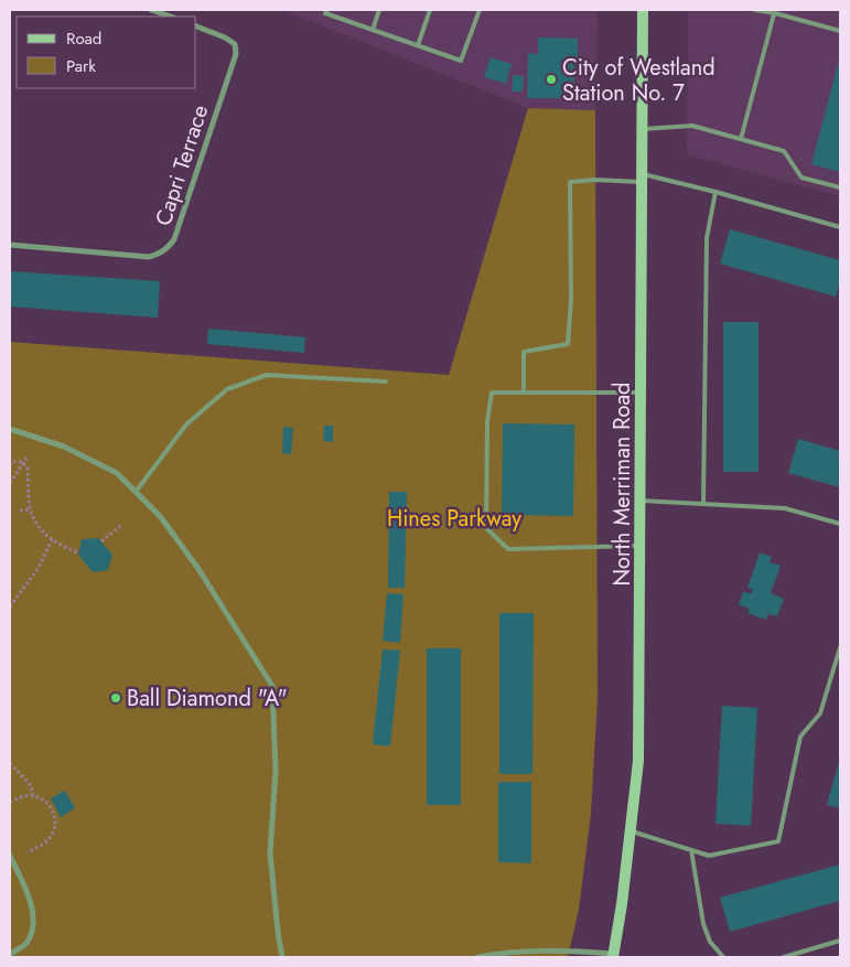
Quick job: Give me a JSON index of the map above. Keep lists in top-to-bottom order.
{
  "streets": {
    "main road": ["North Merriman Road"],
    "street": ["Capri Terrace"]
  },
  "parks": ["Hines Parkway"],
  "places": ["City of Westland Station No. 7", "Ball Diamond \"A\""],
  "legend": ["Road", "Park"]
}
